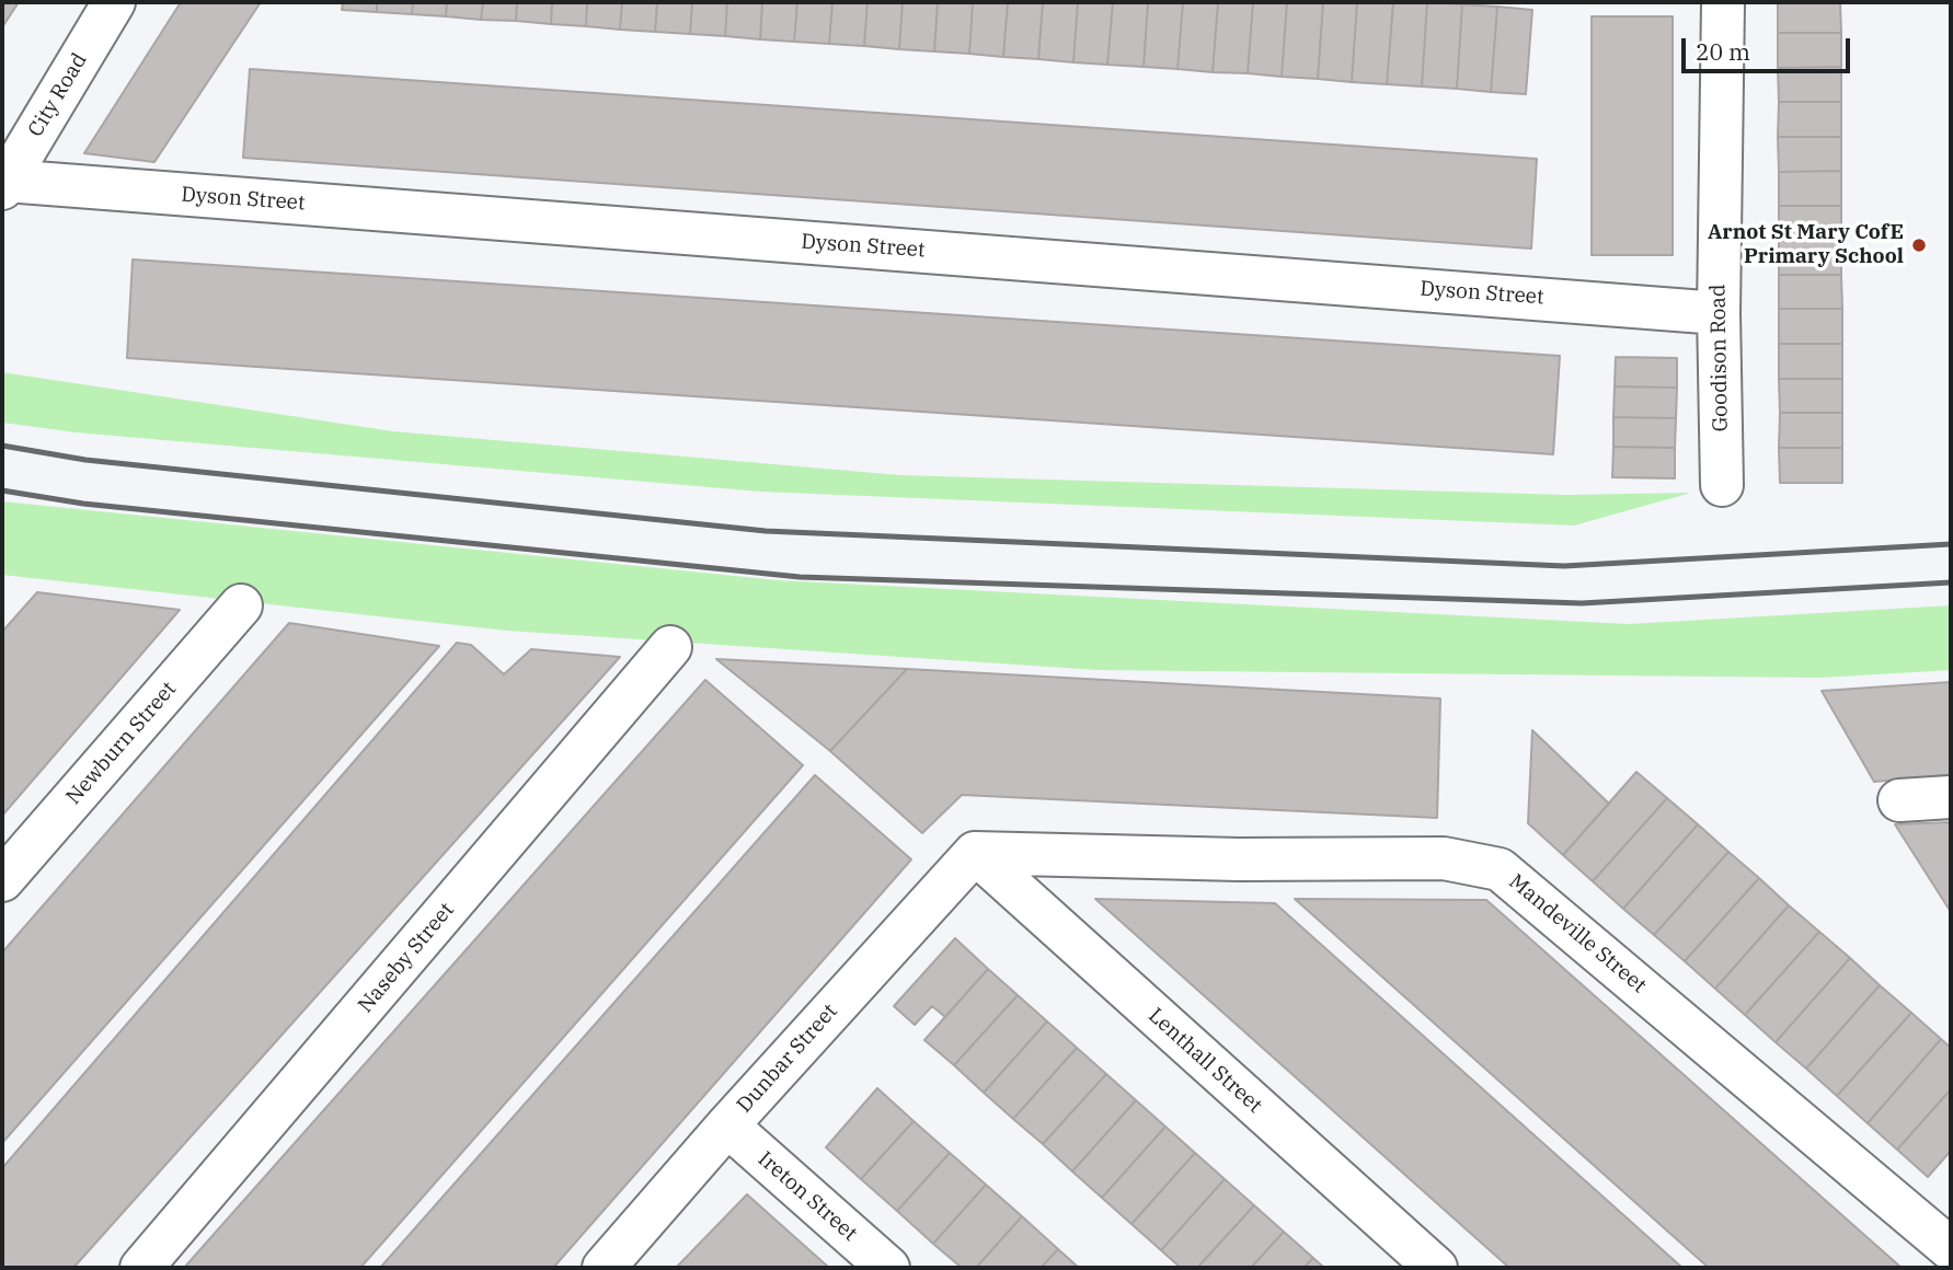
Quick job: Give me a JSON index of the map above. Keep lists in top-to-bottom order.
{
  "streets": {
    "street": [
      "City Road",
      "Dyson Street",
      "Goodison Road",
      "Newburn Street",
      "Mandeville Street",
      "Naseby Street",
      "Dunbar Street",
      "Lenthall Street",
      "Ireton Street"
    ]
  },
  "crossings": [
    ["City Road", "Dyson Street"],
    ["Dyson Street", "Goodison Road"],
    ["Mandeville Street", "Dunbar Street"],
    ["Mandeville Street", "Lenthall Street"],
    ["Dunbar Street", "Lenthall Street"],
    ["Dunbar Street", "Ireton Street"]
  ],
  "places": ["Arnot St Mary CofE Primary School"],
  "scale_bar": "20 m"
}
